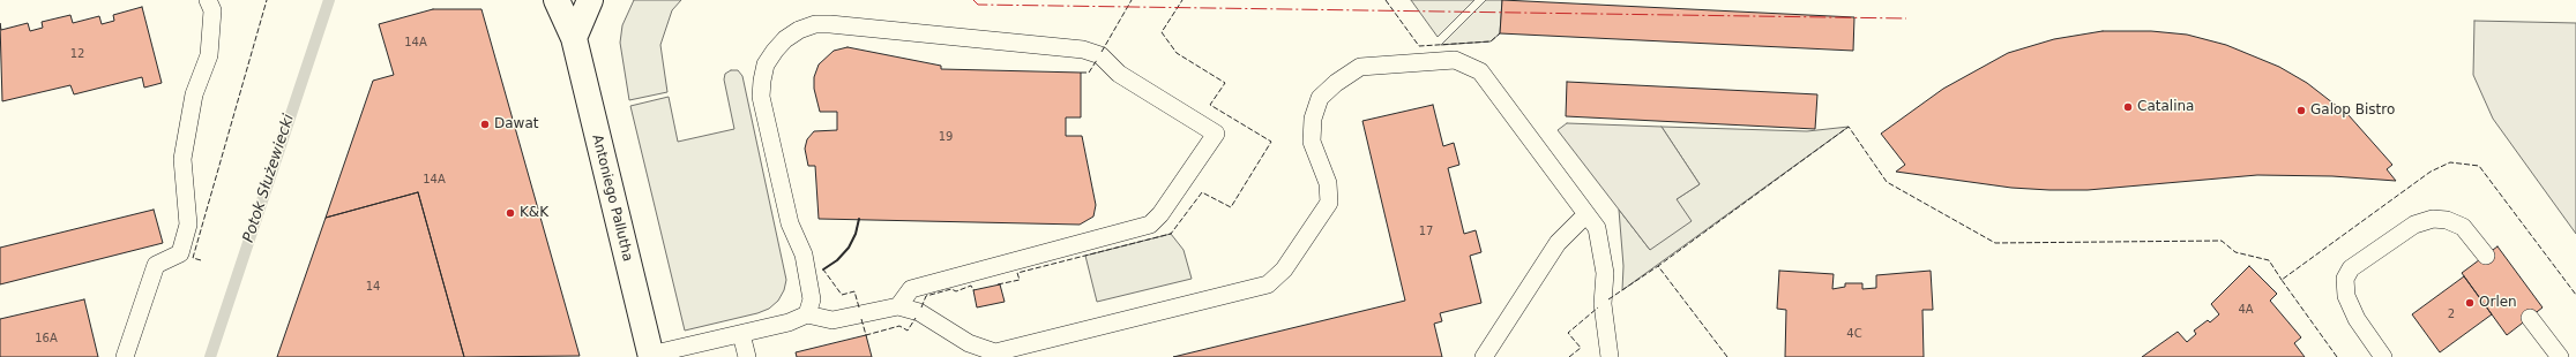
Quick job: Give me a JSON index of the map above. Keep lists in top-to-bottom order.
{
  "streets": {
    "street": ["Antoniego Pallutha"]
  },
  "water": ["Potok Służewiecki"],
  "places": [
    "Catalina",
    "Galop Bistro",
    "Dawat",
    "K&K",
    "Orlen"
  ],
  "house_numbers": [
    "14A",
    "12",
    "19",
    "14A",
    "17",
    "14",
    "4A",
    "2",
    "4C",
    "16A"
  ]
}
